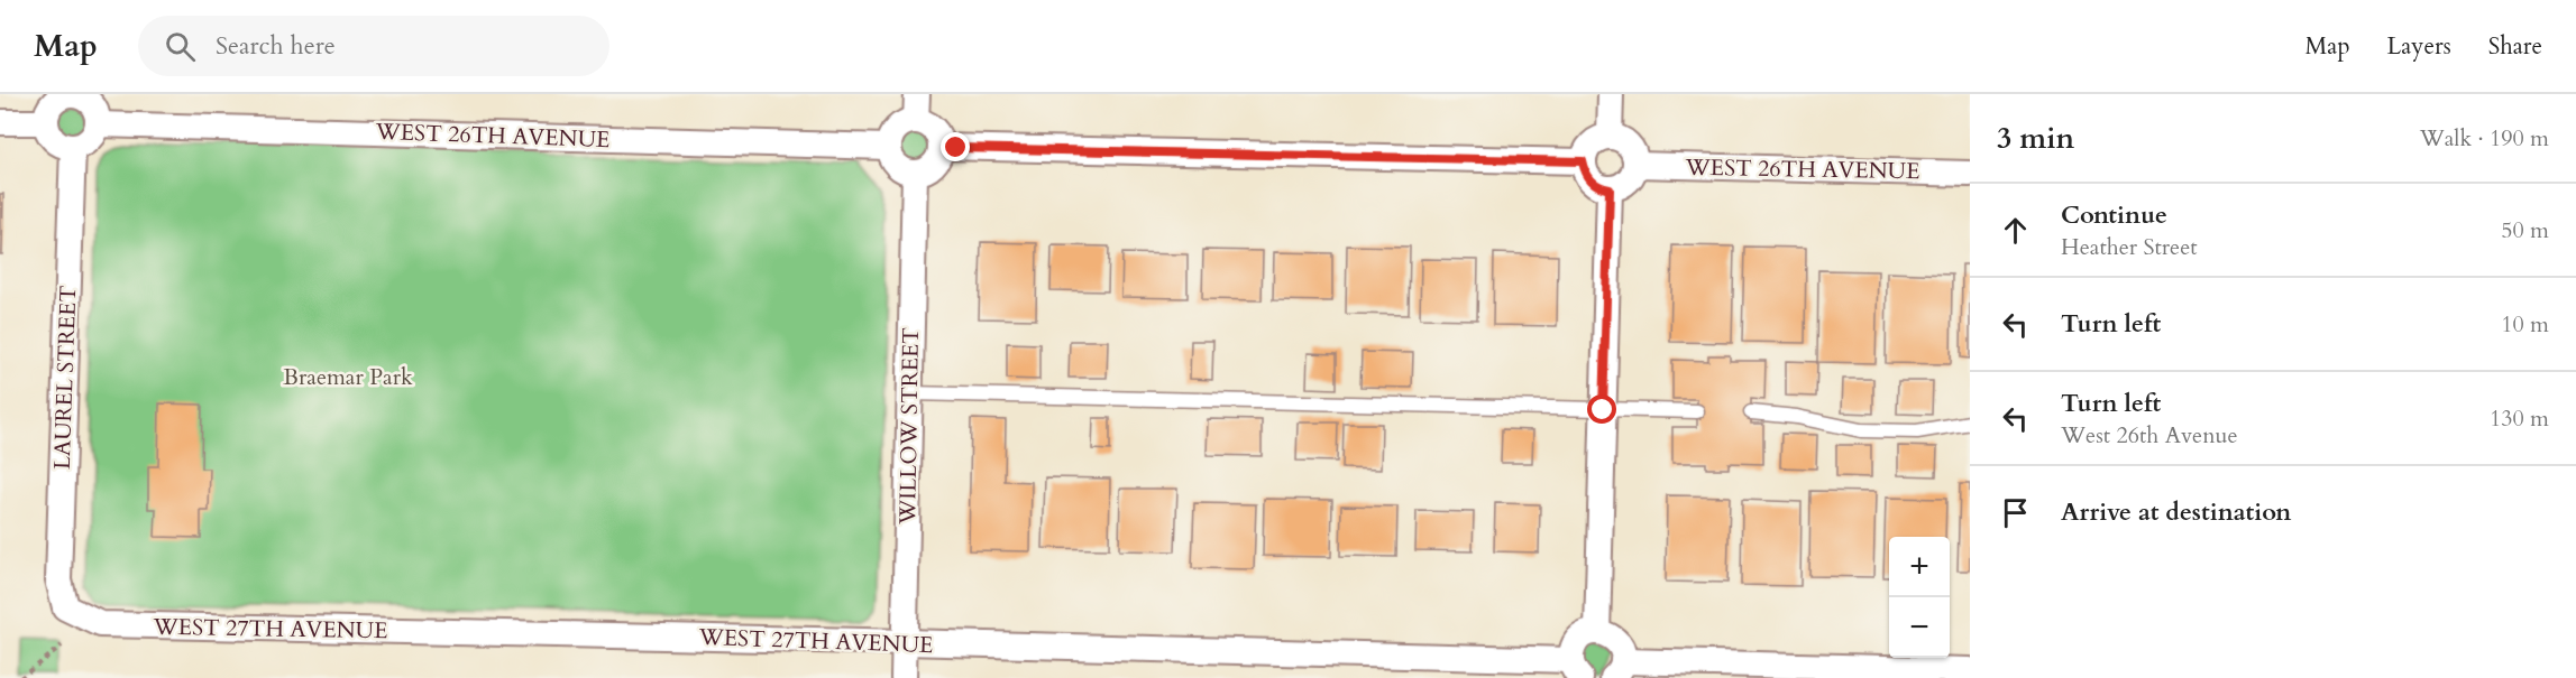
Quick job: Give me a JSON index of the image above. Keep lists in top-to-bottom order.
{
  "streets": {
    "street": [
      "WEST 26TH AVENUE",
      "LAUREL STREET",
      "WILLOW STREET",
      "WEST 27TH AVENUE"
    ]
  },
  "crossings": [
    ["WEST 26TH AVENUE", "LAUREL STREET"],
    ["WEST 26TH AVENUE", "WILLOW STREET"],
    ["LAUREL STREET", "WEST 27TH AVENUE"],
    ["WILLOW STREET", "WEST 27TH AVENUE"]
  ],
  "parks": ["Braemar Park"],
  "page": {
    "header": "Map",
    "search": "Search here",
    "nav": ["Map", "Layers", "Share"],
    "heading": ["3 min", "Walk · 190 m"],
    "list": [
      ["Continue", "Heather Street", "50 m"],
      ["Turn left", "10 m"],
      ["Turn left", "West 26th Avenue", "130 m"],
      "Arrive at destination"
    ],
    "map_buttons": ["+", "−"]
  }
}
